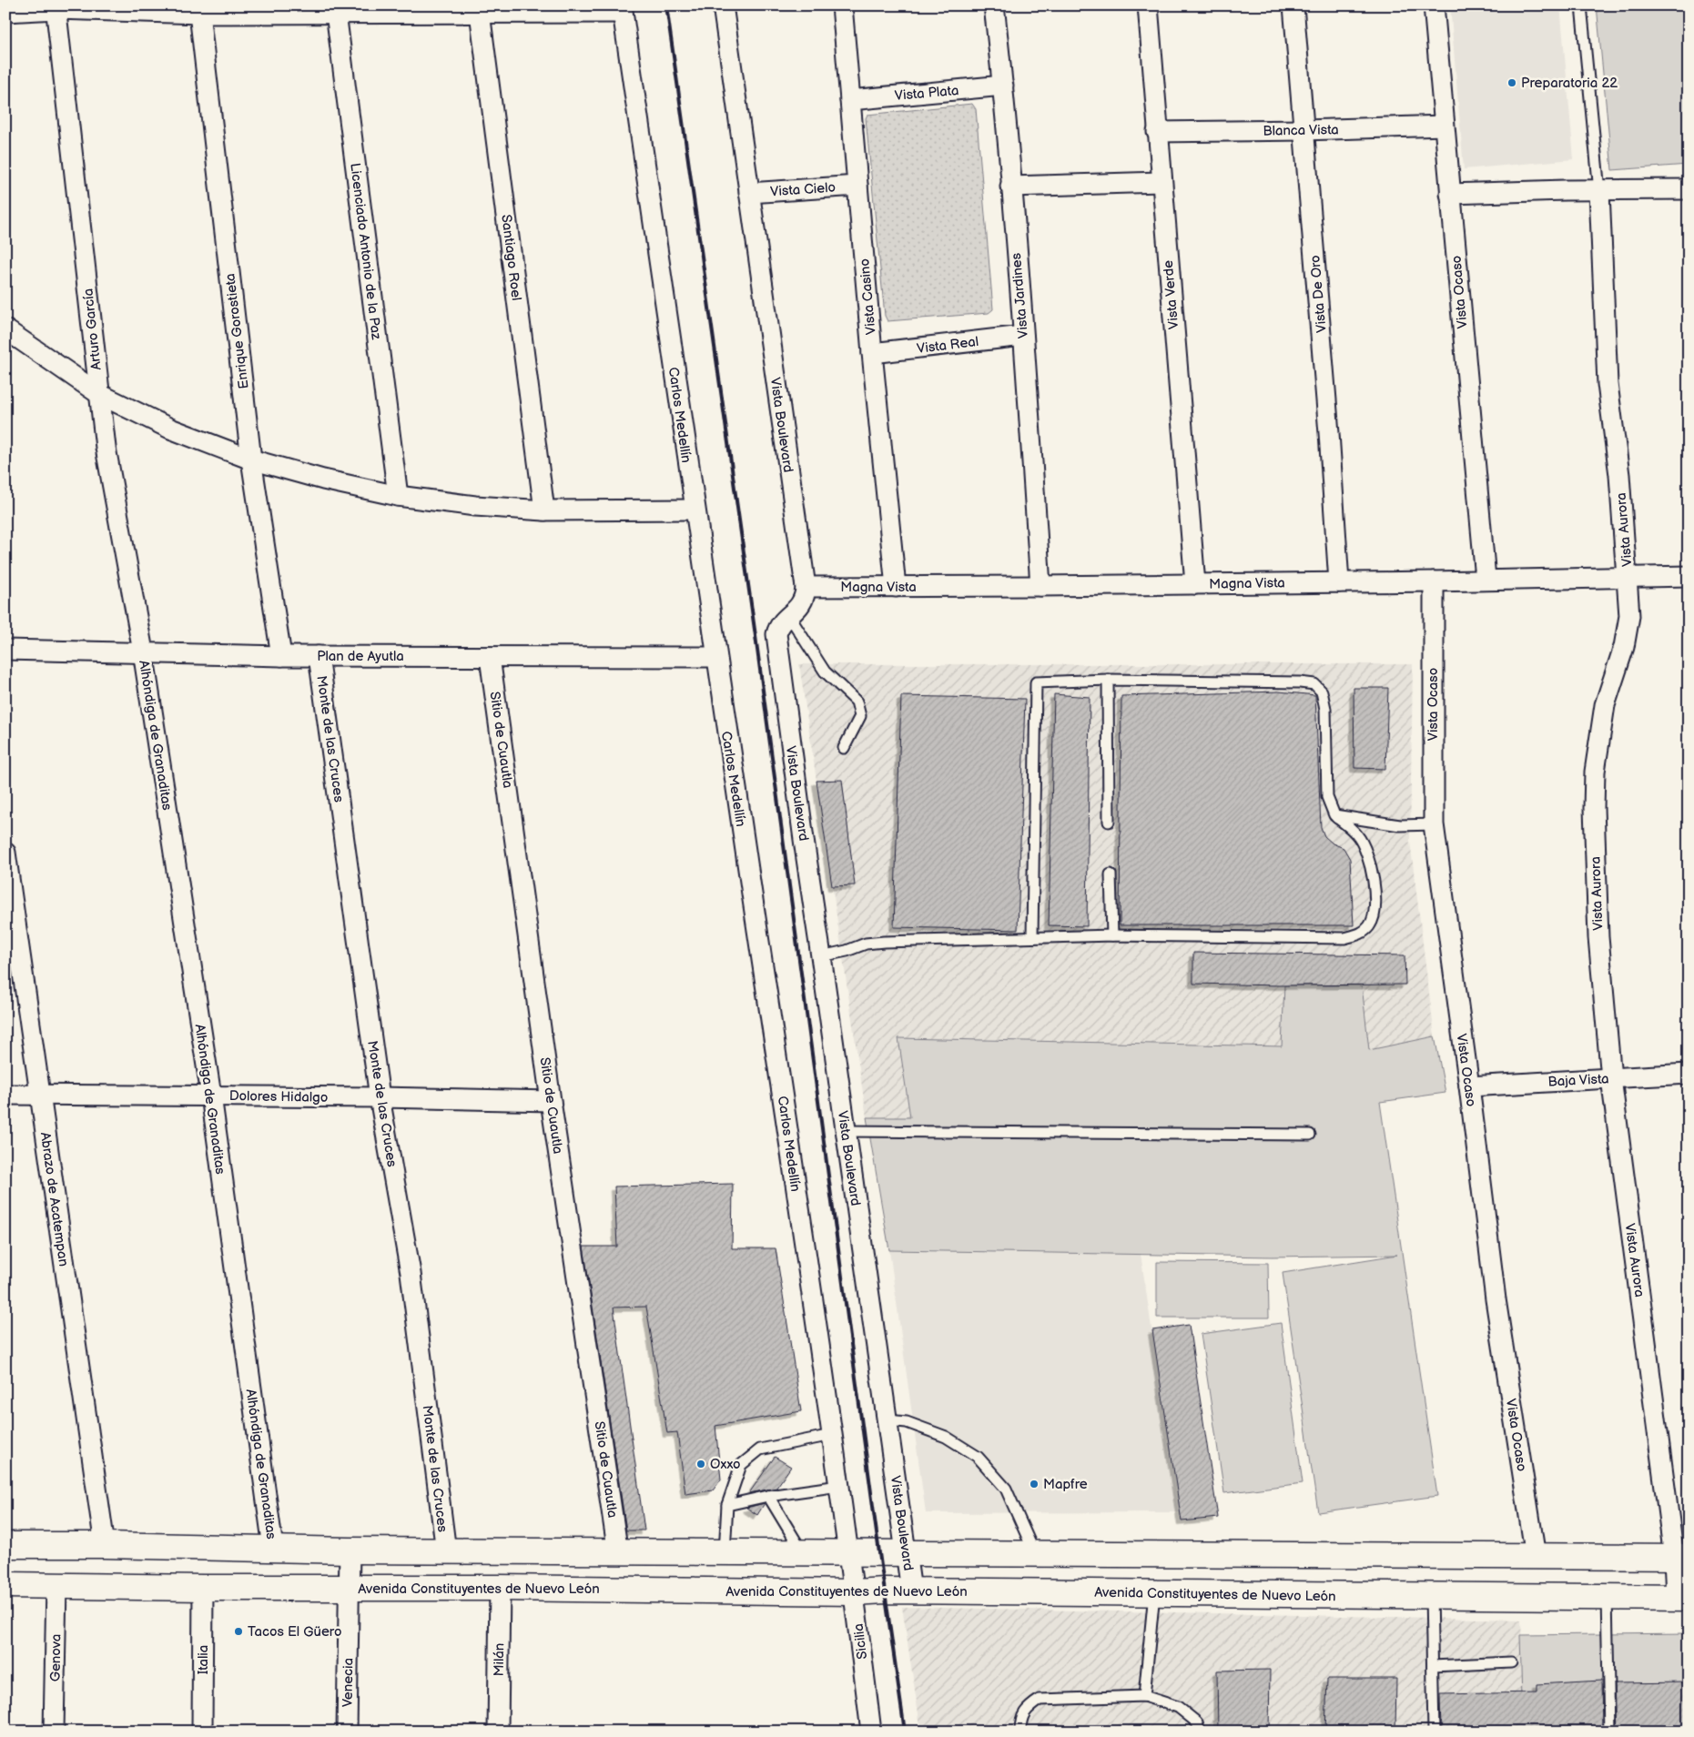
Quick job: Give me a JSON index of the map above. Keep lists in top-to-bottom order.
{
  "streets": {
    "main road": ["Avenida Constituyentes de Nuevo León"],
    "street": [
      "Vista Plata",
      "Blanca Vista",
      "Vista Cielo",
      "Licenciado Antonio de la Paz",
      "Santiago Roel",
      "Vista Ocaso",
      "Vista De Oro",
      "Vista Verde",
      "Vista Jardines",
      "Vista Casino",
      "Arturo García",
      "Enrique Gorostieta",
      "Vista Real",
      "Carlos Medellín",
      "Vista Boulevard",
      "Vista Aurora",
      "Magna Vista",
      "Plan de Ayutla",
      "Alhóndiga de Granaditas",
      "Monte de las Cruces",
      "Sitio de Cuautla",
      "Baja Vista",
      "Dolores Hidalgo",
      "Abrazo de Acatempan",
      "Sicilia",
      "Genova",
      "Italia",
      "Milán",
      "Venecia"
    ]
  },
  "crossings": [
    ["Vista Plata", "Vista Jardines"],
    ["Vista Plata", "Vista Casino"],
    ["Blanca Vista", "Vista Ocaso"],
    ["Blanca Vista", "Vista De Oro"],
    ["Blanca Vista", "Vista Verde"],
    ["Vista Cielo", "Vista Casino"],
    ["Vista Cielo", "Vista Boulevard"],
    ["Vista Ocaso", "Magna Vista"],
    ["Vista Ocaso", "Baja Vista"],
    ["Vista De Oro", "Magna Vista"],
    ["Vista Verde", "Magna Vista"],
    ["Vista Jardines", "Vista Real"],
    ["Vista Jardines", "Magna Vista"],
    ["Vista Casino", "Vista Real"],
    ["Vista Casino", "Magna Vista"],
    ["Arturo García", "Plan de Ayutla"],
    ["Arturo García", "Alhóndiga de Granaditas"],
    ["Enrique Gorostieta", "Plan de Ayutla"],
    ["Carlos Medellín", "Plan de Ayutla"],
    ["Carlos Medellín", "Sicilia"],
    ["Vista Boulevard", "Magna Vista"],
    ["Vista Boulevard", "Avenida Constituyentes de Nuevo León"],
    ["Vista Aurora", "Magna Vista"],
    ["Vista Aurora", "Baja Vista"],
    ["Vista Aurora", "Avenida Constituyentes de Nuevo León"],
    ["Plan de Ayutla", "Alhóndiga de Granaditas"],
    ["Plan de Ayutla", "Monte de las Cruces"],
    ["Plan de Ayutla", "Sitio de Cuautla"],
    ["Alhóndiga de Granaditas", "Dolores Hidalgo"],
    ["Monte de las Cruces", "Dolores Hidalgo"],
    ["Sitio de Cuautla", "Dolores Hidalgo"],
    ["Dolores Hidalgo", "Abrazo de Acatempan"],
    ["Avenida Constituyentes de Nuevo León", "Sicilia"],
    ["Avenida Constituyentes de Nuevo León", "Genova"],
    ["Avenida Constituyentes de Nuevo León", "Italia"],
    ["Avenida Constituyentes de Nuevo León", "Milán"],
    ["Avenida Constituyentes de Nuevo León", "Venecia"]
  ],
  "places": [
    "Preparatoria 22",
    "Oxxo",
    "Mapfre",
    "Tacos El Güero"
  ]
}
